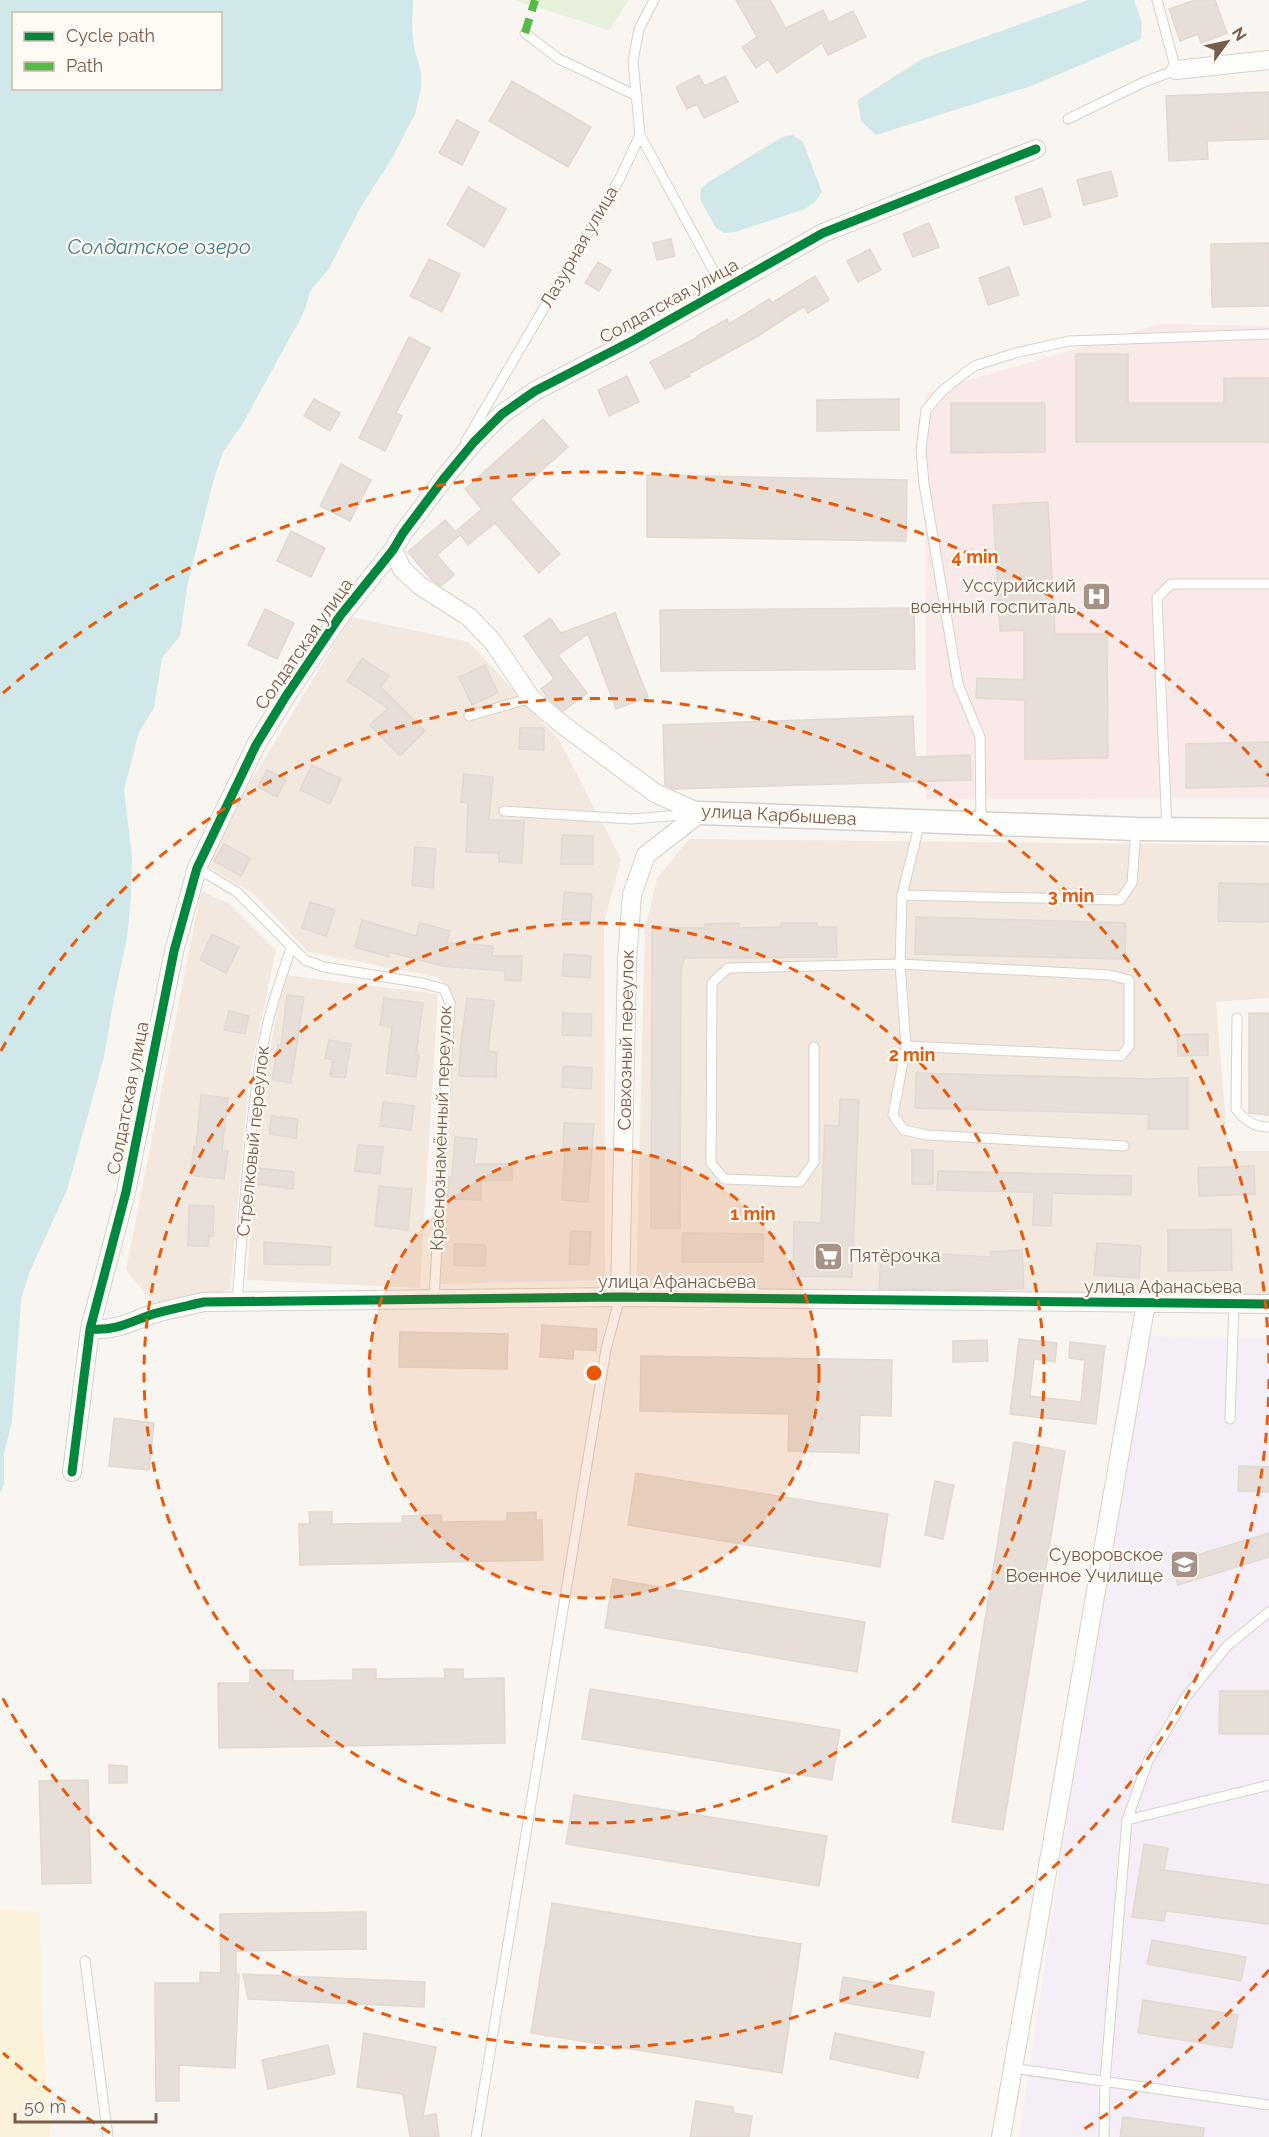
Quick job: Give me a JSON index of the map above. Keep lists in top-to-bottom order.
{
  "streets": {
    "street": [
      "Солдатская улица",
      "улица Карбышева",
      "Совхозный переулок",
      "улица Афанасьева"
    ],
    "lane": ["Лазурная улица", "Краснознамённый переулок", "Стрелковый переулок"]
  },
  "crossings": [
    ["Лазурная улица", "Солдатская улица"],
    ["Солдатская улица", "улица Карбышева"],
    ["Солдатская улица", "Краснознамённый переулок"],
    ["Солдатская улица", "улица Афанасьева"],
    ["улица Карбышева", "Совхозный переулок"],
    ["Совхозный переулок", "улица Афанасьева"],
    ["Краснознамённый переулок", "Стрелковый переулок"],
    ["Краснознамённый переулок", "улица Афанасьева"],
    ["Стрелковый переулок", "улица Афанасьева"]
  ],
  "water": ["Солдатское озеро"],
  "places": {
    "hospital": ["Уссурийский военный госпиталь"],
    "supermarket": ["Пятёрочка"],
    "school or university": ["Суворовское Военное Училище"]
  },
  "legend": ["Cycle path", "Path"],
  "scale_bar": "50 m",
  "north": "top right",
  "rings": [
    "4 min",
    "3 min",
    "2 min",
    "1 min"
  ]
}
